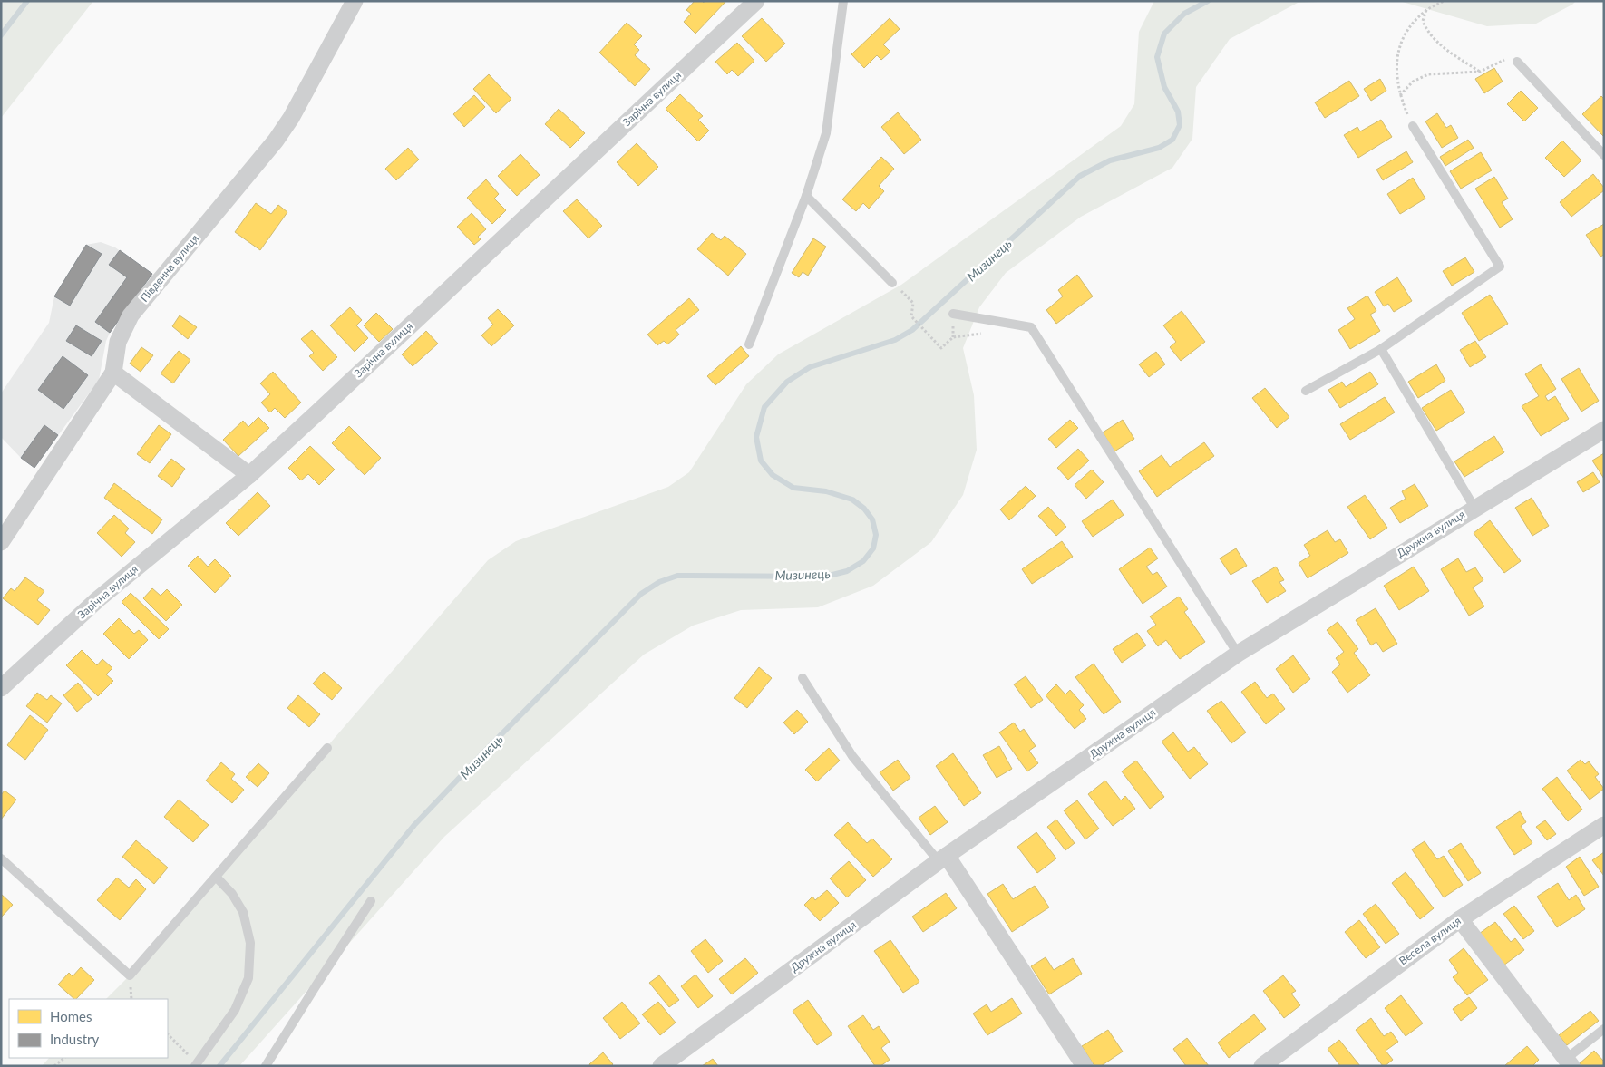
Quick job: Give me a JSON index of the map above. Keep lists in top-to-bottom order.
{
  "streets": {
    "street": [
      "Зарічна вулиця",
      "Південна вулиця",
      "Дружна вулиця",
      "Весела вулиця"
    ]
  },
  "water": ["Мизинець"],
  "legend": ["Homes", "Industry"]
}
